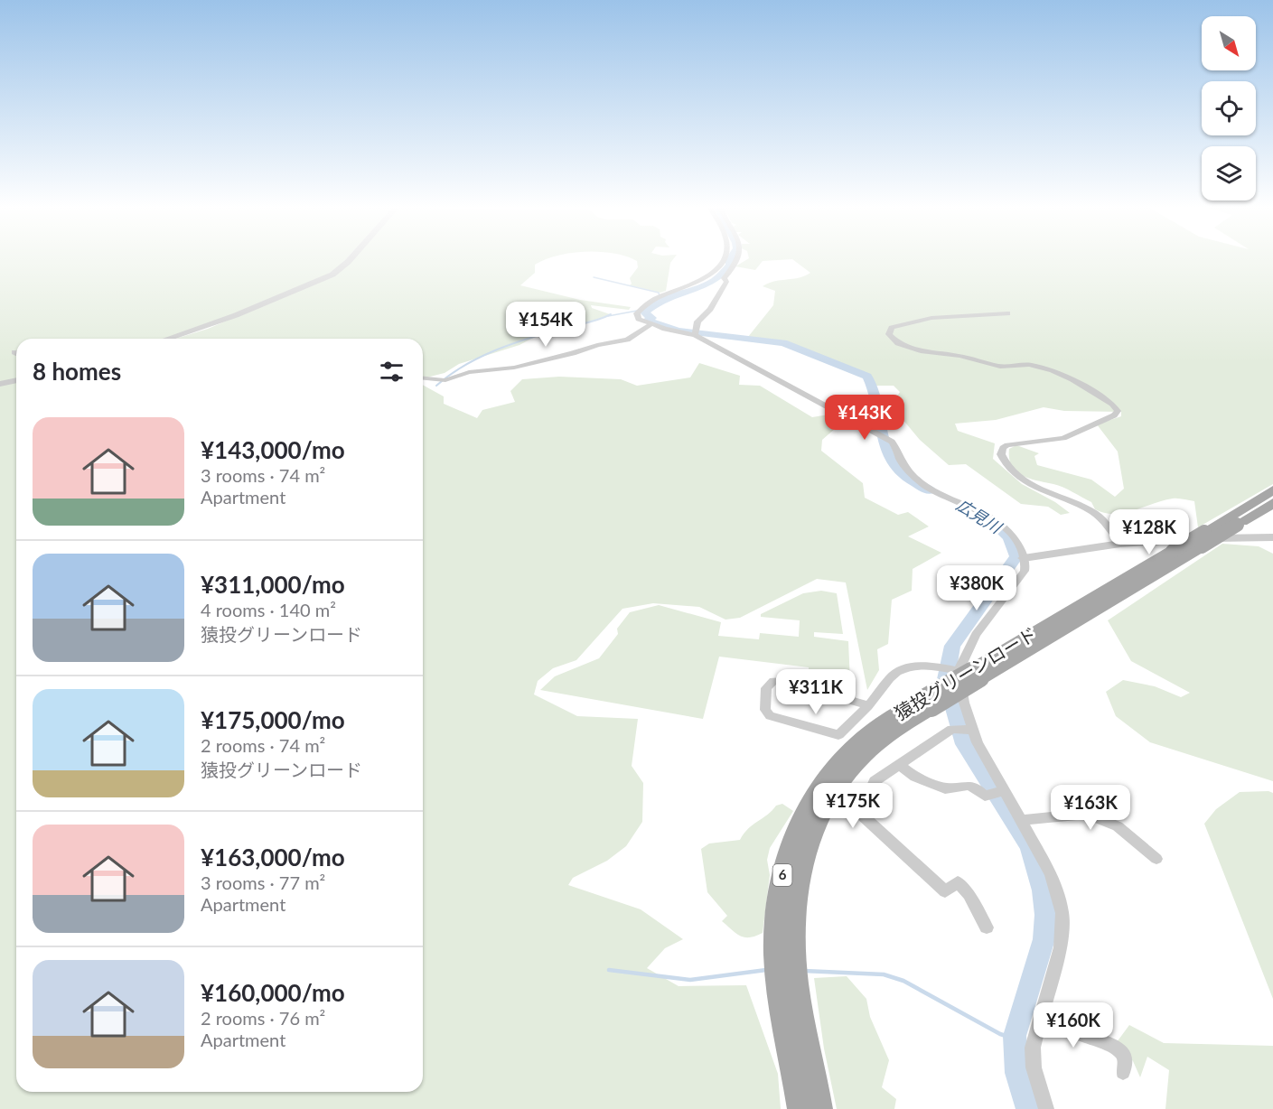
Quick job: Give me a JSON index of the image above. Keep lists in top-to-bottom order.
{
  "streets": {
    "main road": ["猿投グリーンロード", "6"]
  },
  "water": ["広見川"],
  "north": "bottom right",
  "page": {
    "price": [
      "¥154K",
      "¥143K",
      "¥128K",
      "¥380K",
      "¥311K",
      "¥175K",
      "¥163K",
      "¥160K"
    ],
    "heading": "8 homes",
    "list": [
      {
        "name": "¥143,000/mo",
        "note": "3 rooms · 74 m² · Apartment"
      },
      {
        "name": "¥311,000/mo",
        "note": "4 rooms · 140 m² · 猿投グリーンロード"
      },
      {
        "name": "¥175,000/mo",
        "note": "2 rooms · 74 m² · 猿投グリーンロード"
      },
      {
        "name": "¥163,000/mo",
        "note": "3 rooms · 77 m² · Apartment"
      },
      {
        "name": "¥160,000/mo",
        "note": "2 rooms · 76 m² · Apartment"
      }
    ]
  }
}
